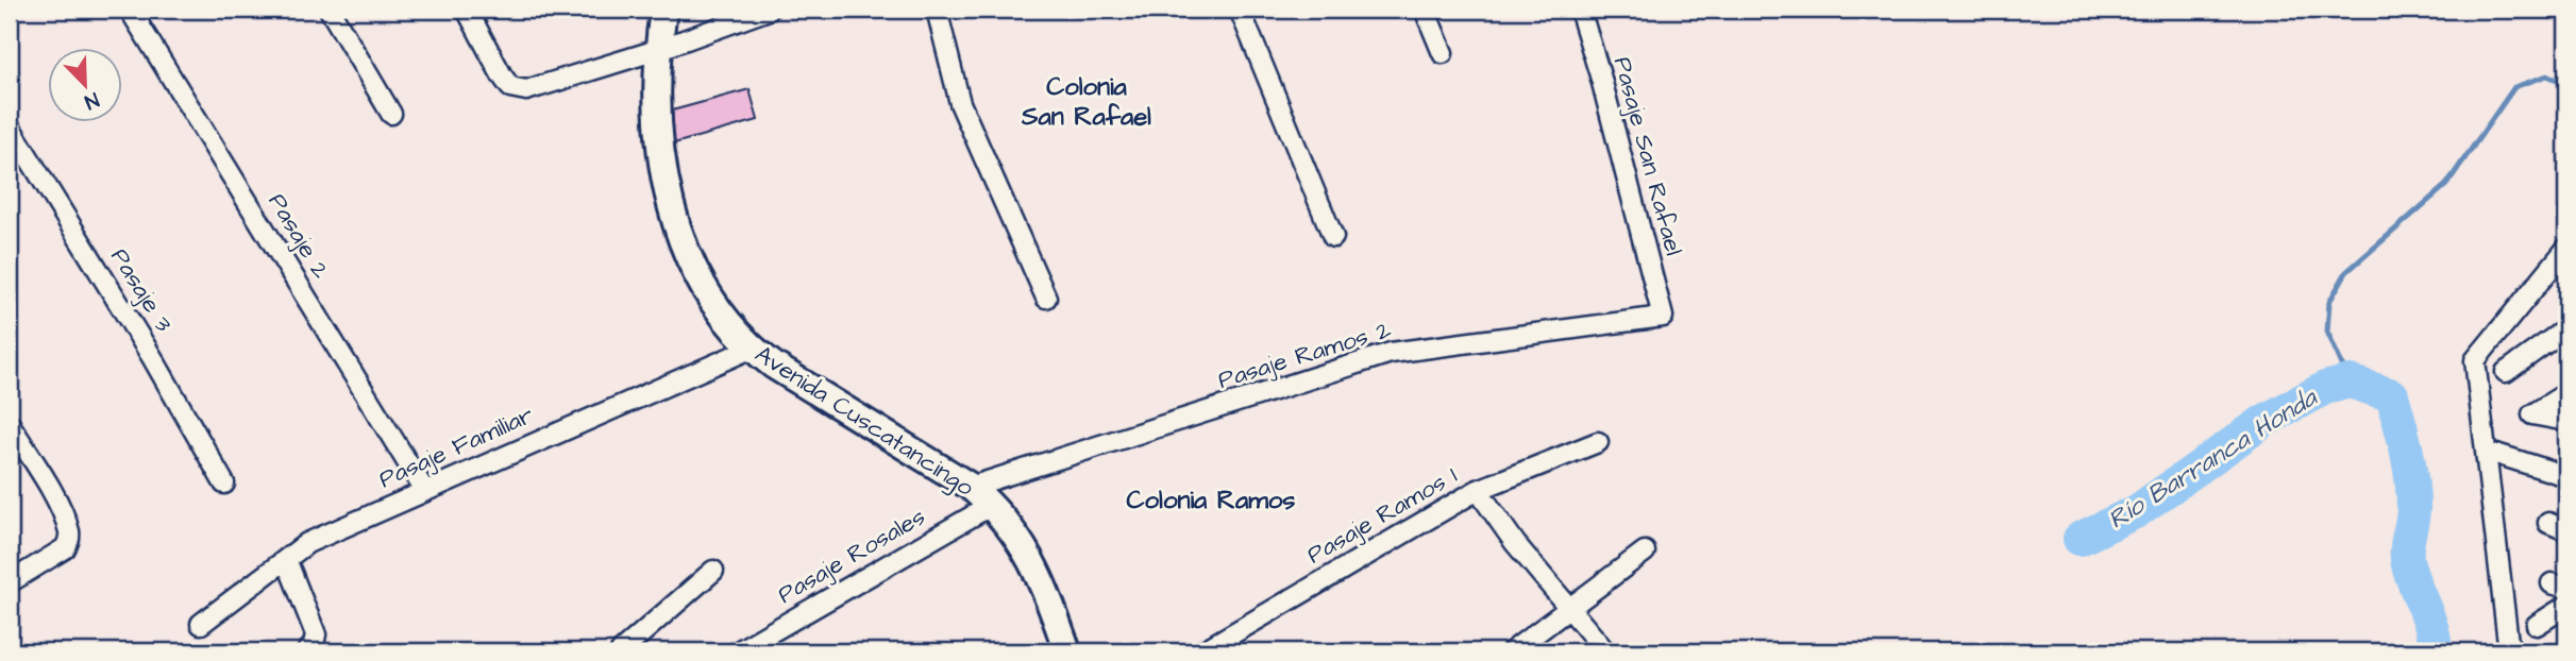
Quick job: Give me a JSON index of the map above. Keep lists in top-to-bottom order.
{
  "streets": {
    "street": [
      "Pasaje San Rafael",
      "Pasaje 2",
      "Pasaje 3",
      "Pasaje Ramos 2",
      "Avenida Cuscatancingo",
      "Pasaje Familiar",
      "Pasaje Ramos 1",
      "Pasaje Rosales"
    ]
  },
  "crossings": [
    ["Pasaje San Rafael", "Pasaje Ramos 2"],
    ["Pasaje 2", "Pasaje Familiar"],
    ["Pasaje Ramos 2", "Avenida Cuscatancingo"],
    ["Avenida Cuscatancingo", "Pasaje Familiar"],
    ["Avenida Cuscatancingo", "Pasaje Rosales"]
  ],
  "districts": ["Colonia San Rafael", "Colonia Ramos"],
  "water": ["Río Barranca Honda"],
  "north": "bottom right"
}
